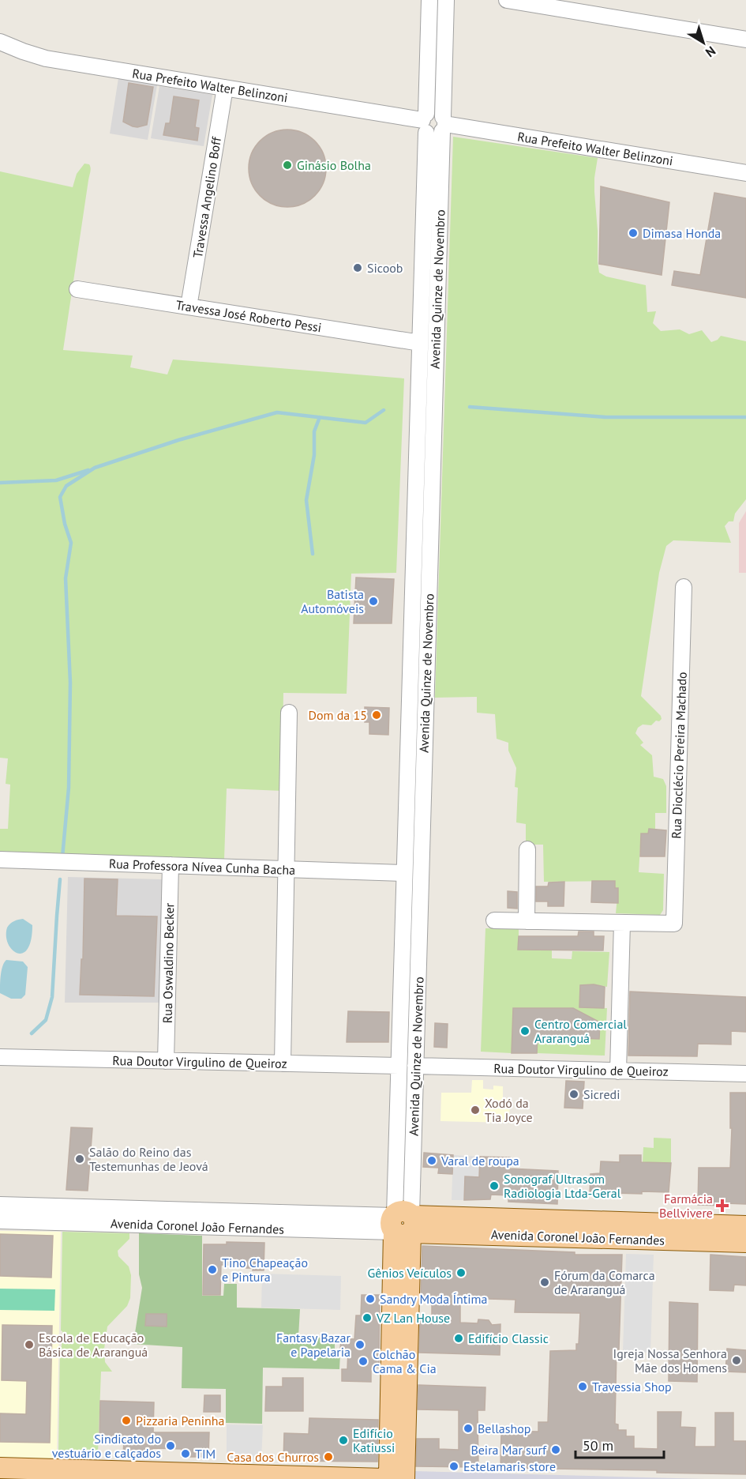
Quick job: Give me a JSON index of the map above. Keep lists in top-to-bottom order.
{
  "streets": {
    "main road": ["Avenida Quinze de Novembro", "Avenida Coronel João Fernandes"],
    "street": [
      "Rua Prefeito Walter Belinzoni",
      "Travessa Angelino Boff",
      "Travessa José Roberto Pessi",
      "Rua Dioclécio Pereira Machado",
      "Rua Professora Nívea Cunha Bacha",
      "Rua Oswaldino Becker",
      "Rua Doutor Virgulino de Queiroz"
    ]
  },
  "crossings": [
    ["Rua Prefeito Walter Belinzoni", "Travessa Angelino Boff"],
    ["Rua Prefeito Walter Belinzoni", "Avenida Quinze de Novembro"],
    ["Travessa Angelino Boff", "Travessa José Roberto Pessi"],
    ["Avenida Quinze de Novembro", "Travessa José Roberto Pessi"],
    ["Avenida Quinze de Novembro", "Rua Professora Nívea Cunha Bacha"],
    ["Avenida Quinze de Novembro", "Rua Doutor Virgulino de Queiroz"],
    ["Avenida Quinze de Novembro", "Avenida Coronel João Fernandes"],
    ["Rua Professora Nívea Cunha Bacha", "Rua Oswaldino Becker"],
    ["Rua Oswaldino Becker", "Rua Doutor Virgulino de Queiroz"]
  ],
  "places": {
    "other": [
      "Ginásio Bolha",
      "Dimasa Honda",
      "Sicoob",
      "Batista Automóveis",
      "Dom da 15",
      "Centro Comercial Araranguá",
      "Sicredi",
      "Xodó da Tia Joyce",
      "Salão do Reino das Testemunhas de Jeová",
      "Varal de roupa",
      "Sonograf Ultrasom Radiologia Ltda-Geral",
      "Tino Chapeação e Pintura",
      "Gênios Veículos",
      "Fórum da Comarca de Araranguá",
      "Sandry Moda Íntima",
      "VZ Lan House",
      "Edifício Classic",
      "Escola de Educação Básica de Araranguá",
      "Fantasy Bazar e Papelaria",
      "Igreja Nossa Senhora Mãe dos Homens",
      "Colchão Cama & Cia",
      "Travessia Shop",
      "Pizzaria Peninha",
      "Bellashop",
      "Edifício Katiussi",
      "Sindicato do vestuário e calçados",
      "Beira Mar surf",
      "TIM",
      "Casa dos Churros",
      "Estelamaris store"
    ],
    "health": ["Farmácia Bellvivere"]
  },
  "scale_bar": "50 m",
  "north": "bottom right"
}
